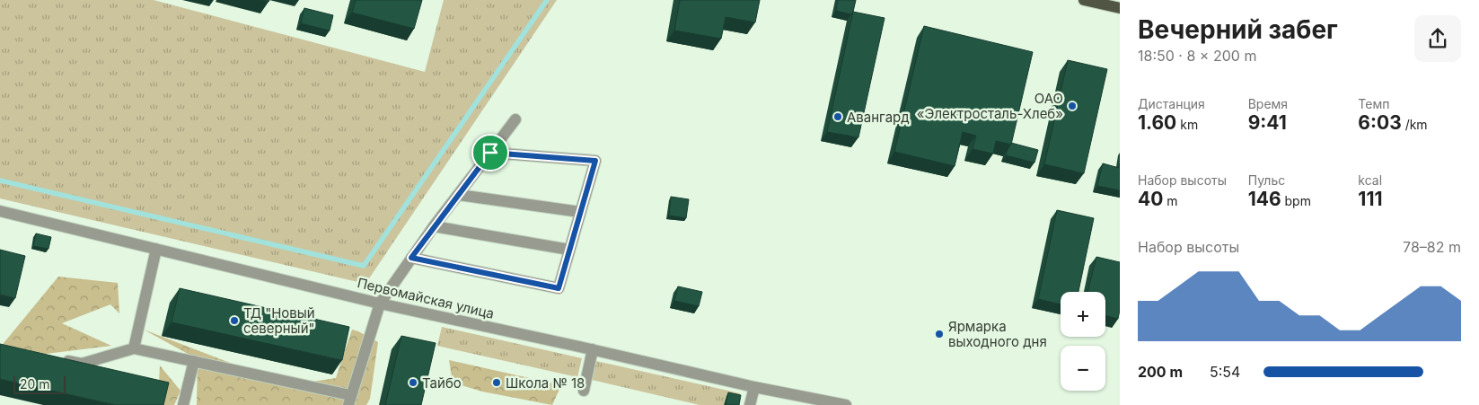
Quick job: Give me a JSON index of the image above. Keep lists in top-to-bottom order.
{
  "streets": {
    "street": ["Первомайская улица"]
  },
  "places": [
    "ОАО «Электросталь-Хлеб»",
    "Авангард",
    "ТД \"Новый северный\"",
    "Ярмарка выходного дня",
    "Тайбо",
    "Школа № 18"
  ],
  "scale_bar": "20 m",
  "page": {
    "heading": ["Вечерний забег", "18:50 · 8 × 200 m"],
    "stats": [
      ["Дистанция", "1.60 km"],
      ["Время", "9:41"],
      ["Темп", "6:03 /km"],
      ["Набор высоты", "40 m"],
      ["Пульс", "146 bpm"],
      ["kcal", "111"]
    ],
    "chart": ["Набор высоты", "78–82 m"],
    "map_buttons": ["+", "−"],
    "list": [
      {
        "name": "200 m",
        "note": "5:54"
      }
    ],
    "scale": "20 m"
  }
}
